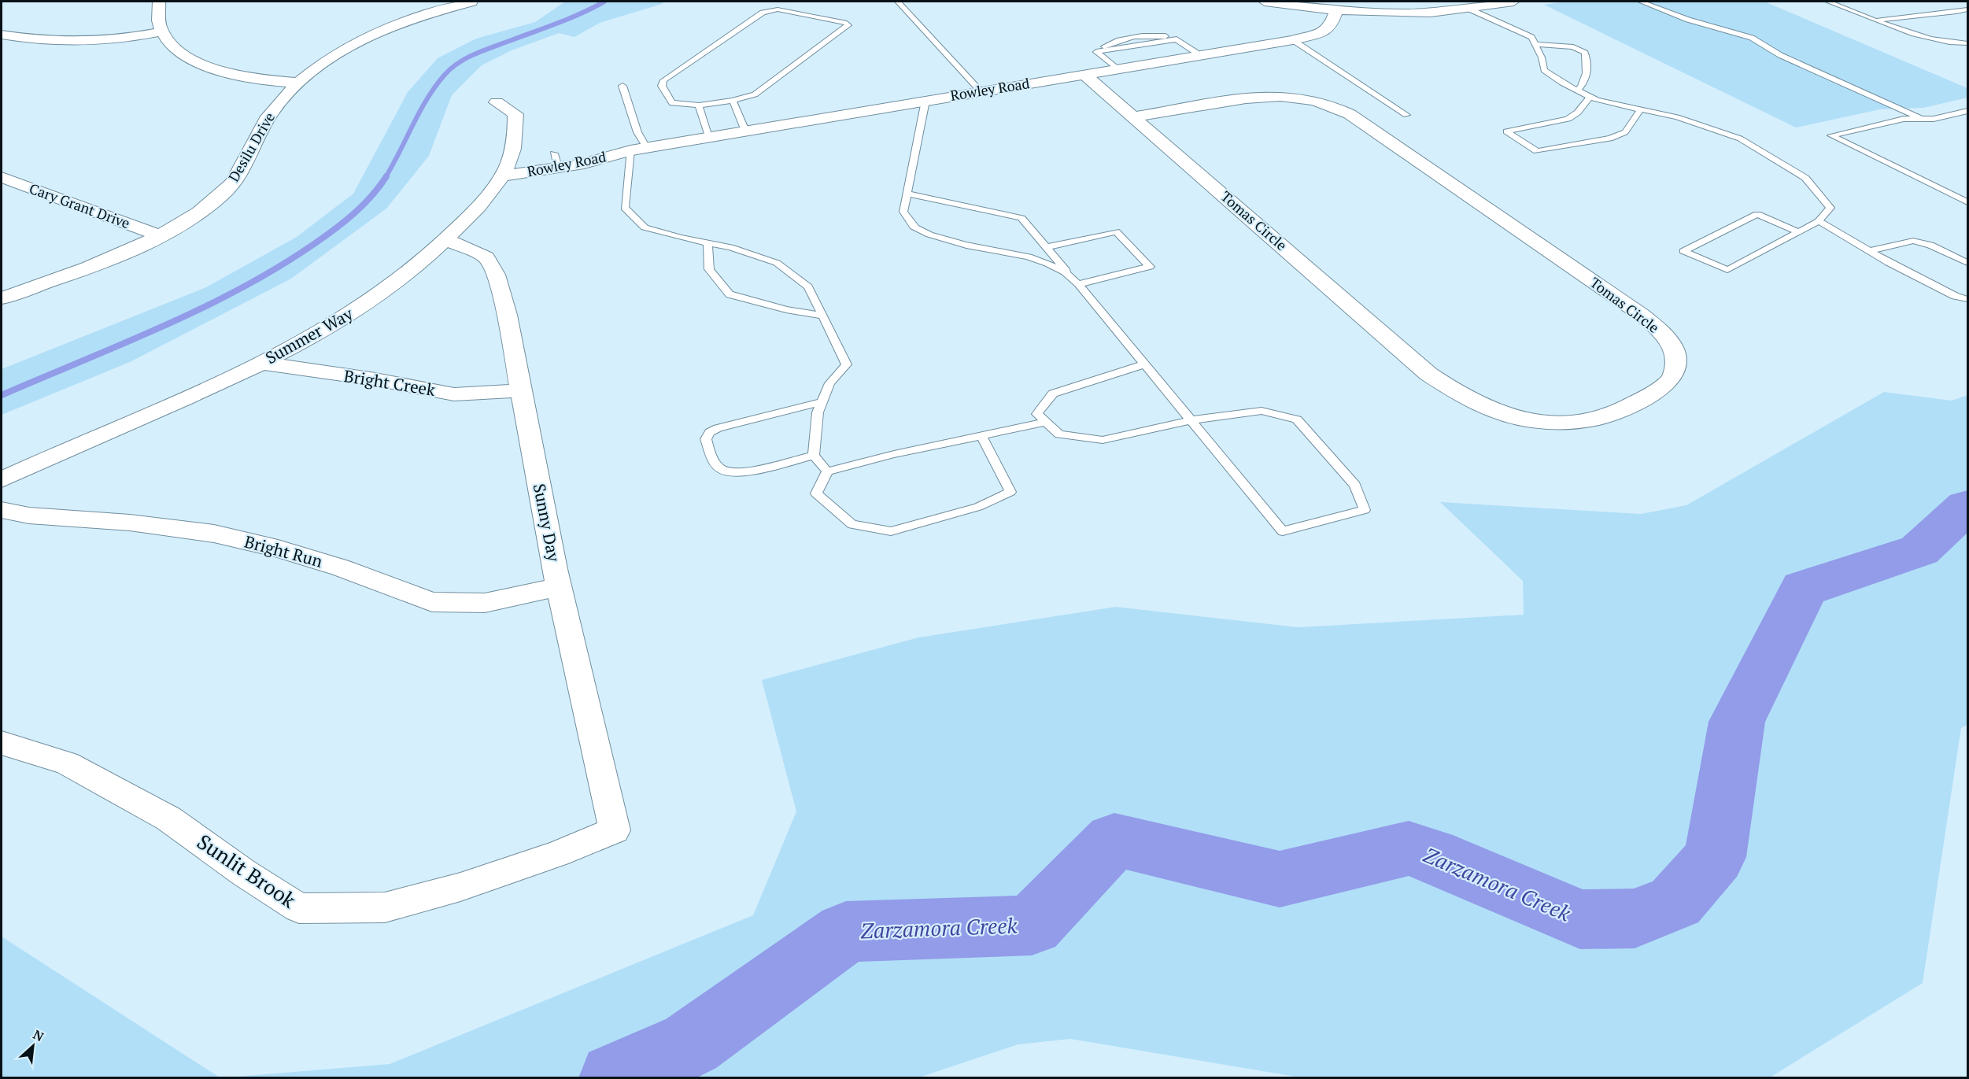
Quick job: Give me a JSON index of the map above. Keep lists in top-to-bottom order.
{
  "streets": {
    "street": [
      "Rowley Road",
      "Desilu Drive",
      "Cary Grant Drive",
      "Tomas Circle",
      "Summer Way",
      "Bright Creek",
      "Sunny Day",
      "Bright Run",
      "Sunlit Brook"
    ]
  },
  "crossings": [
    ["Rowley Road", "Tomas Circle"],
    ["Rowley Road", "Summer Way"],
    ["Desilu Drive", "Cary Grant Drive"],
    ["Summer Way", "Bright Creek"],
    ["Summer Way", "Sunny Day"],
    ["Bright Creek", "Sunny Day"],
    ["Sunny Day", "Bright Run"],
    ["Sunny Day", "Sunlit Brook"]
  ],
  "water": ["Zarzamora Creek"],
  "north": "top right"
}
